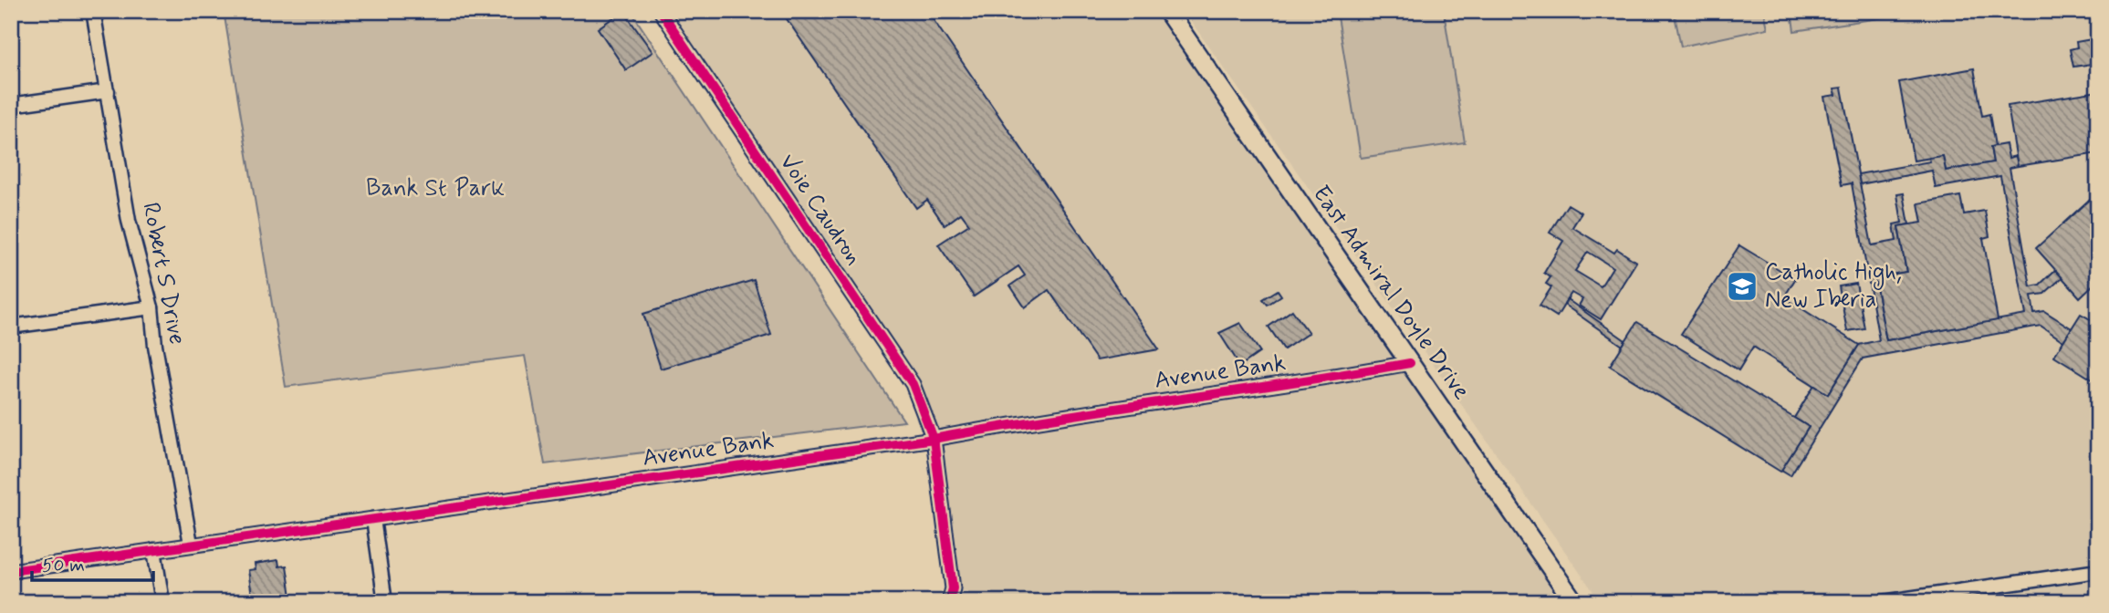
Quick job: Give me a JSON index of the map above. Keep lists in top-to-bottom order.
{
  "streets": {
    "main road": ["East Admiral Doyle Drive"],
    "street": ["Voie Caudron", "Robert S Drive", "Avenue Bank"]
  },
  "crossings": [
    ["Voie Caudron", "Avenue Bank"],
    ["Robert S Drive", "Avenue Bank"],
    ["East Admiral Doyle Drive", "Avenue Bank"]
  ],
  "parks": ["Bank St Park"],
  "places": {
    "school or university": ["Catholic High, New Iberia"]
  },
  "scale_bar": "50 m"
}
